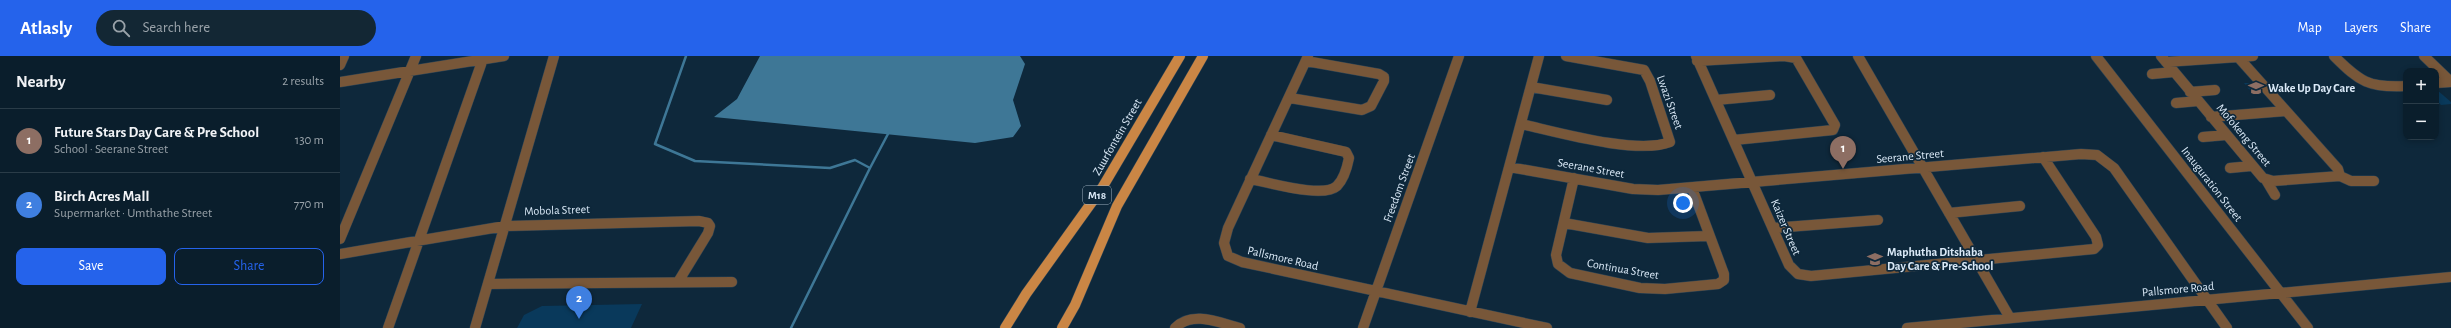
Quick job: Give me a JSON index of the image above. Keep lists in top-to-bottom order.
{
  "streets": {
    "main road": ["Zuurfontein Street", "M18"],
    "street": [
      "Lwazi Street",
      "Mofokeng Street",
      "Seerane Street",
      "Inauguration Street",
      "Freedom Street",
      "Mobola Street",
      "Kaizer Street",
      "Pallsmore Road",
      "Continua Street"
    ]
  },
  "crossings": [
    ["Seerane Street", "Kaizer Street"],
    ["Seerane Street", "Pallsmore Road"],
    ["Seerane Street", "Continua Street"],
    ["Inauguration Street", "Pallsmore Road"],
    ["Freedom Street", "Pallsmore Road"]
  ],
  "places": {
    "school or university": ["Wake Up Day Care", "Maphutha Ditshaba Day Care & Pre-School"]
  },
  "page": {
    "header": "Atlasly",
    "search": "Search here",
    "nav": ["Map", "Layers", "Share"],
    "heading": ["Nearby", "2 results"],
    "map_buttons": ["+", "−"],
    "list": [
      {
        "mark": "1",
        "name": "Future Stars Day Care & Pre School",
        "note": "School · Seerane Street",
        "value": "130 m"
      },
      {
        "mark": "2",
        "name": "Birch Acres Mall",
        "note": "Supermarket · Umthathe Street",
        "value": "770 m"
      }
    ],
    "pins": ["1", "2"],
    "buttons": ["Save", "Share"]
  }
}
